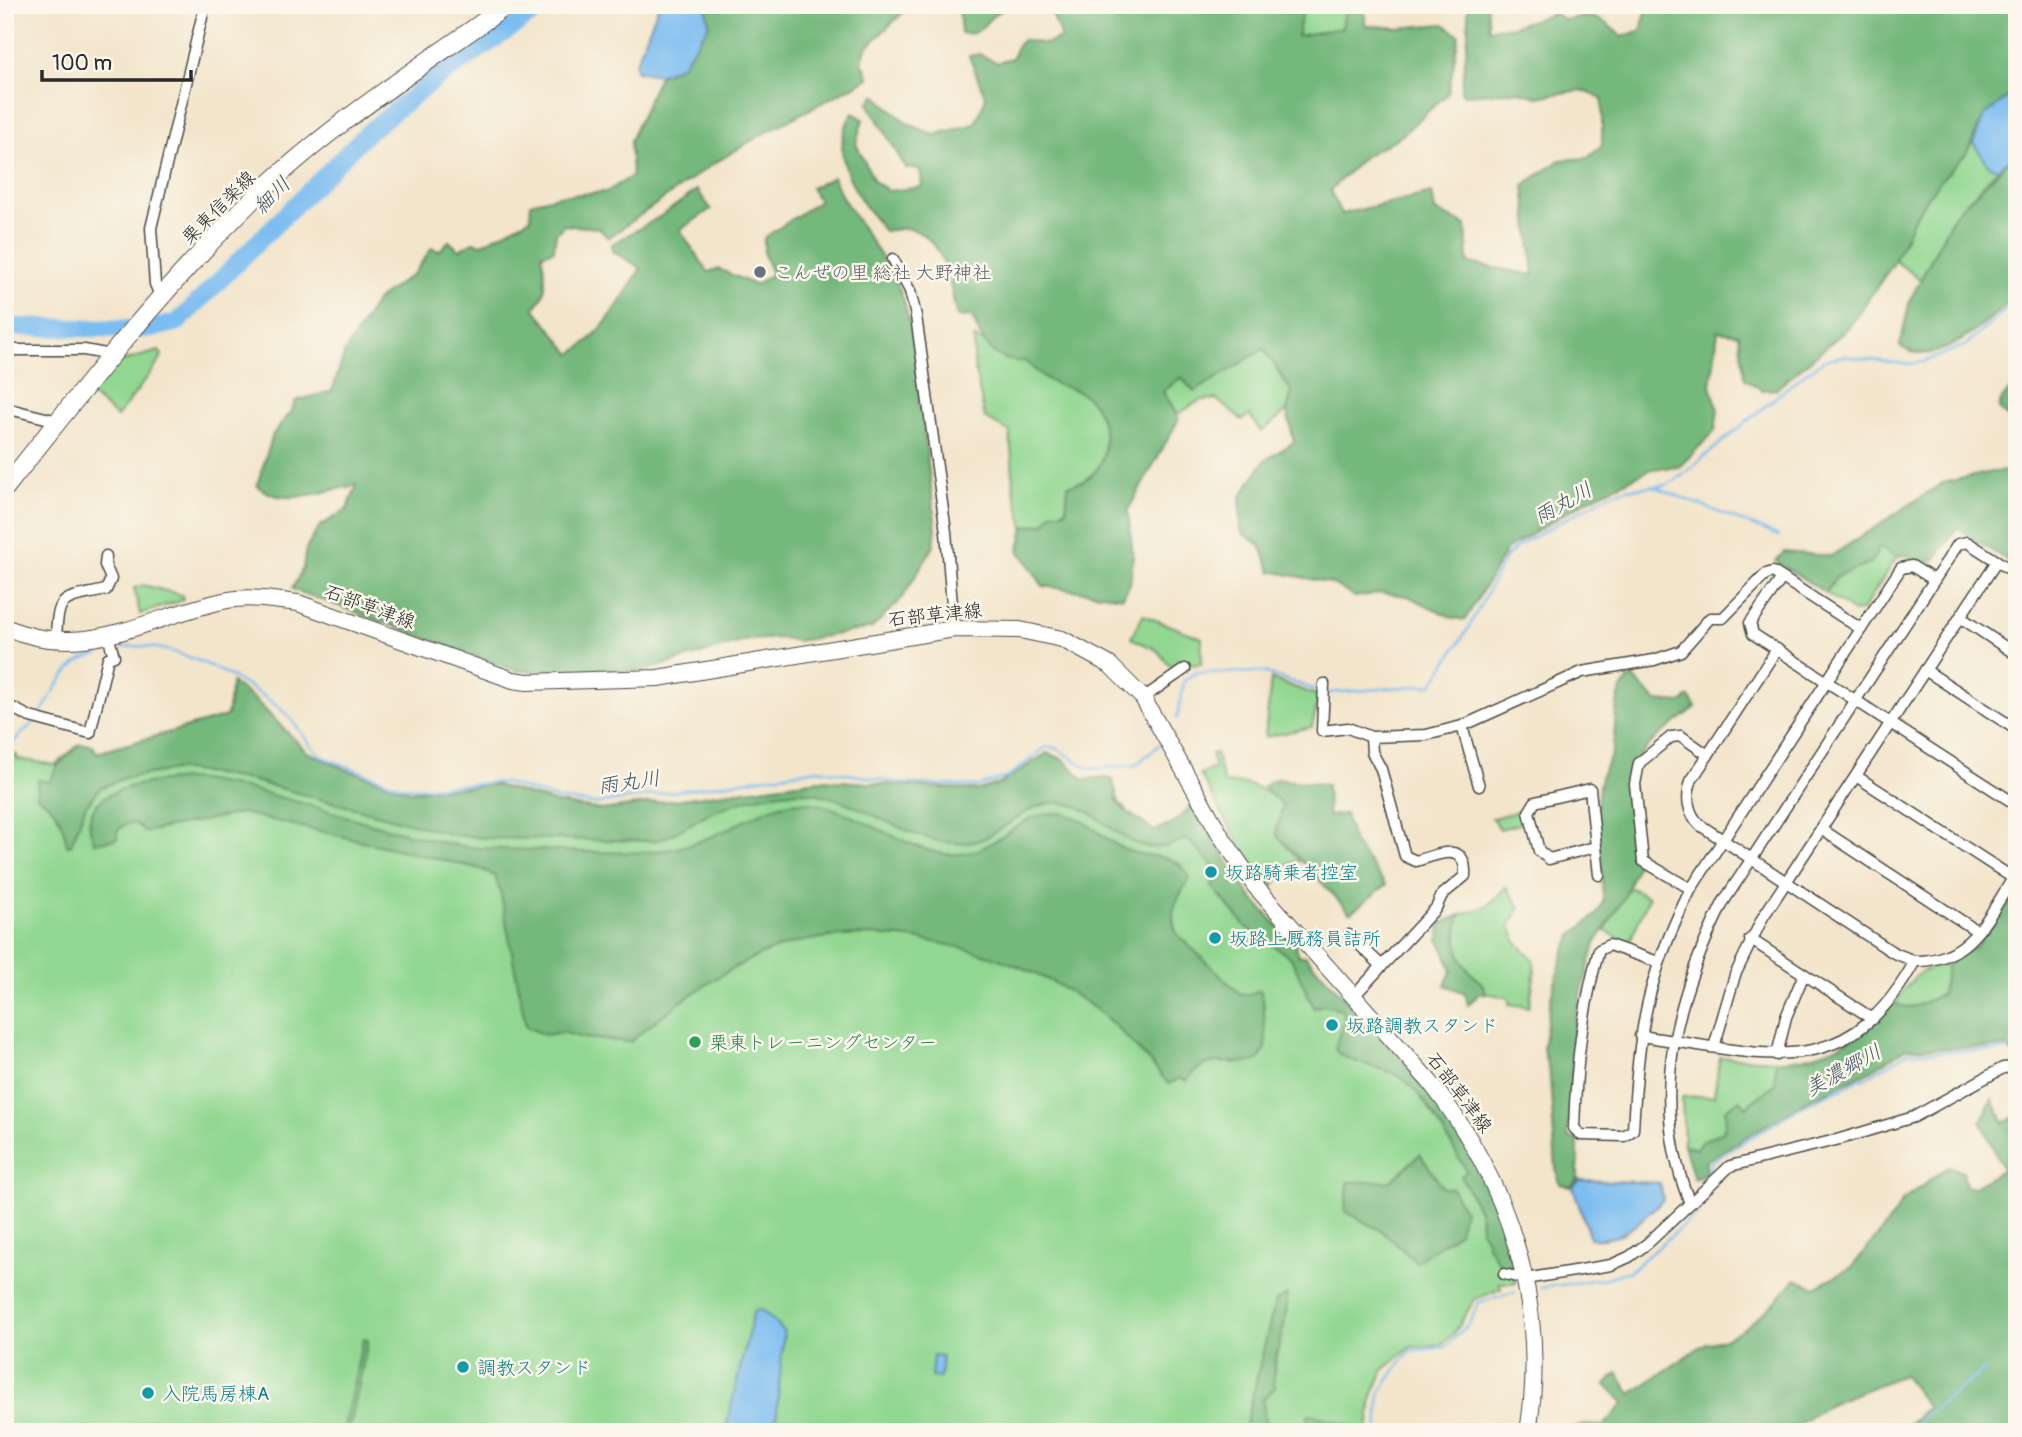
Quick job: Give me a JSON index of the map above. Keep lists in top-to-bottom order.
{
  "streets": {
    "main road": ["栗東信楽線", "石部草津線"]
  },
  "water": ["細川", "雨丸川", "美濃郷川"],
  "places": [
    "こんぜの里 総社 大野神社",
    "坂路騎乗者控室",
    "坂路上厩務員詰所",
    "坂路調教スタンド",
    "栗東トレーニングセンター",
    "調教スタンド",
    "入院馬房棟A"
  ],
  "scale_bar": "100 m"
}
